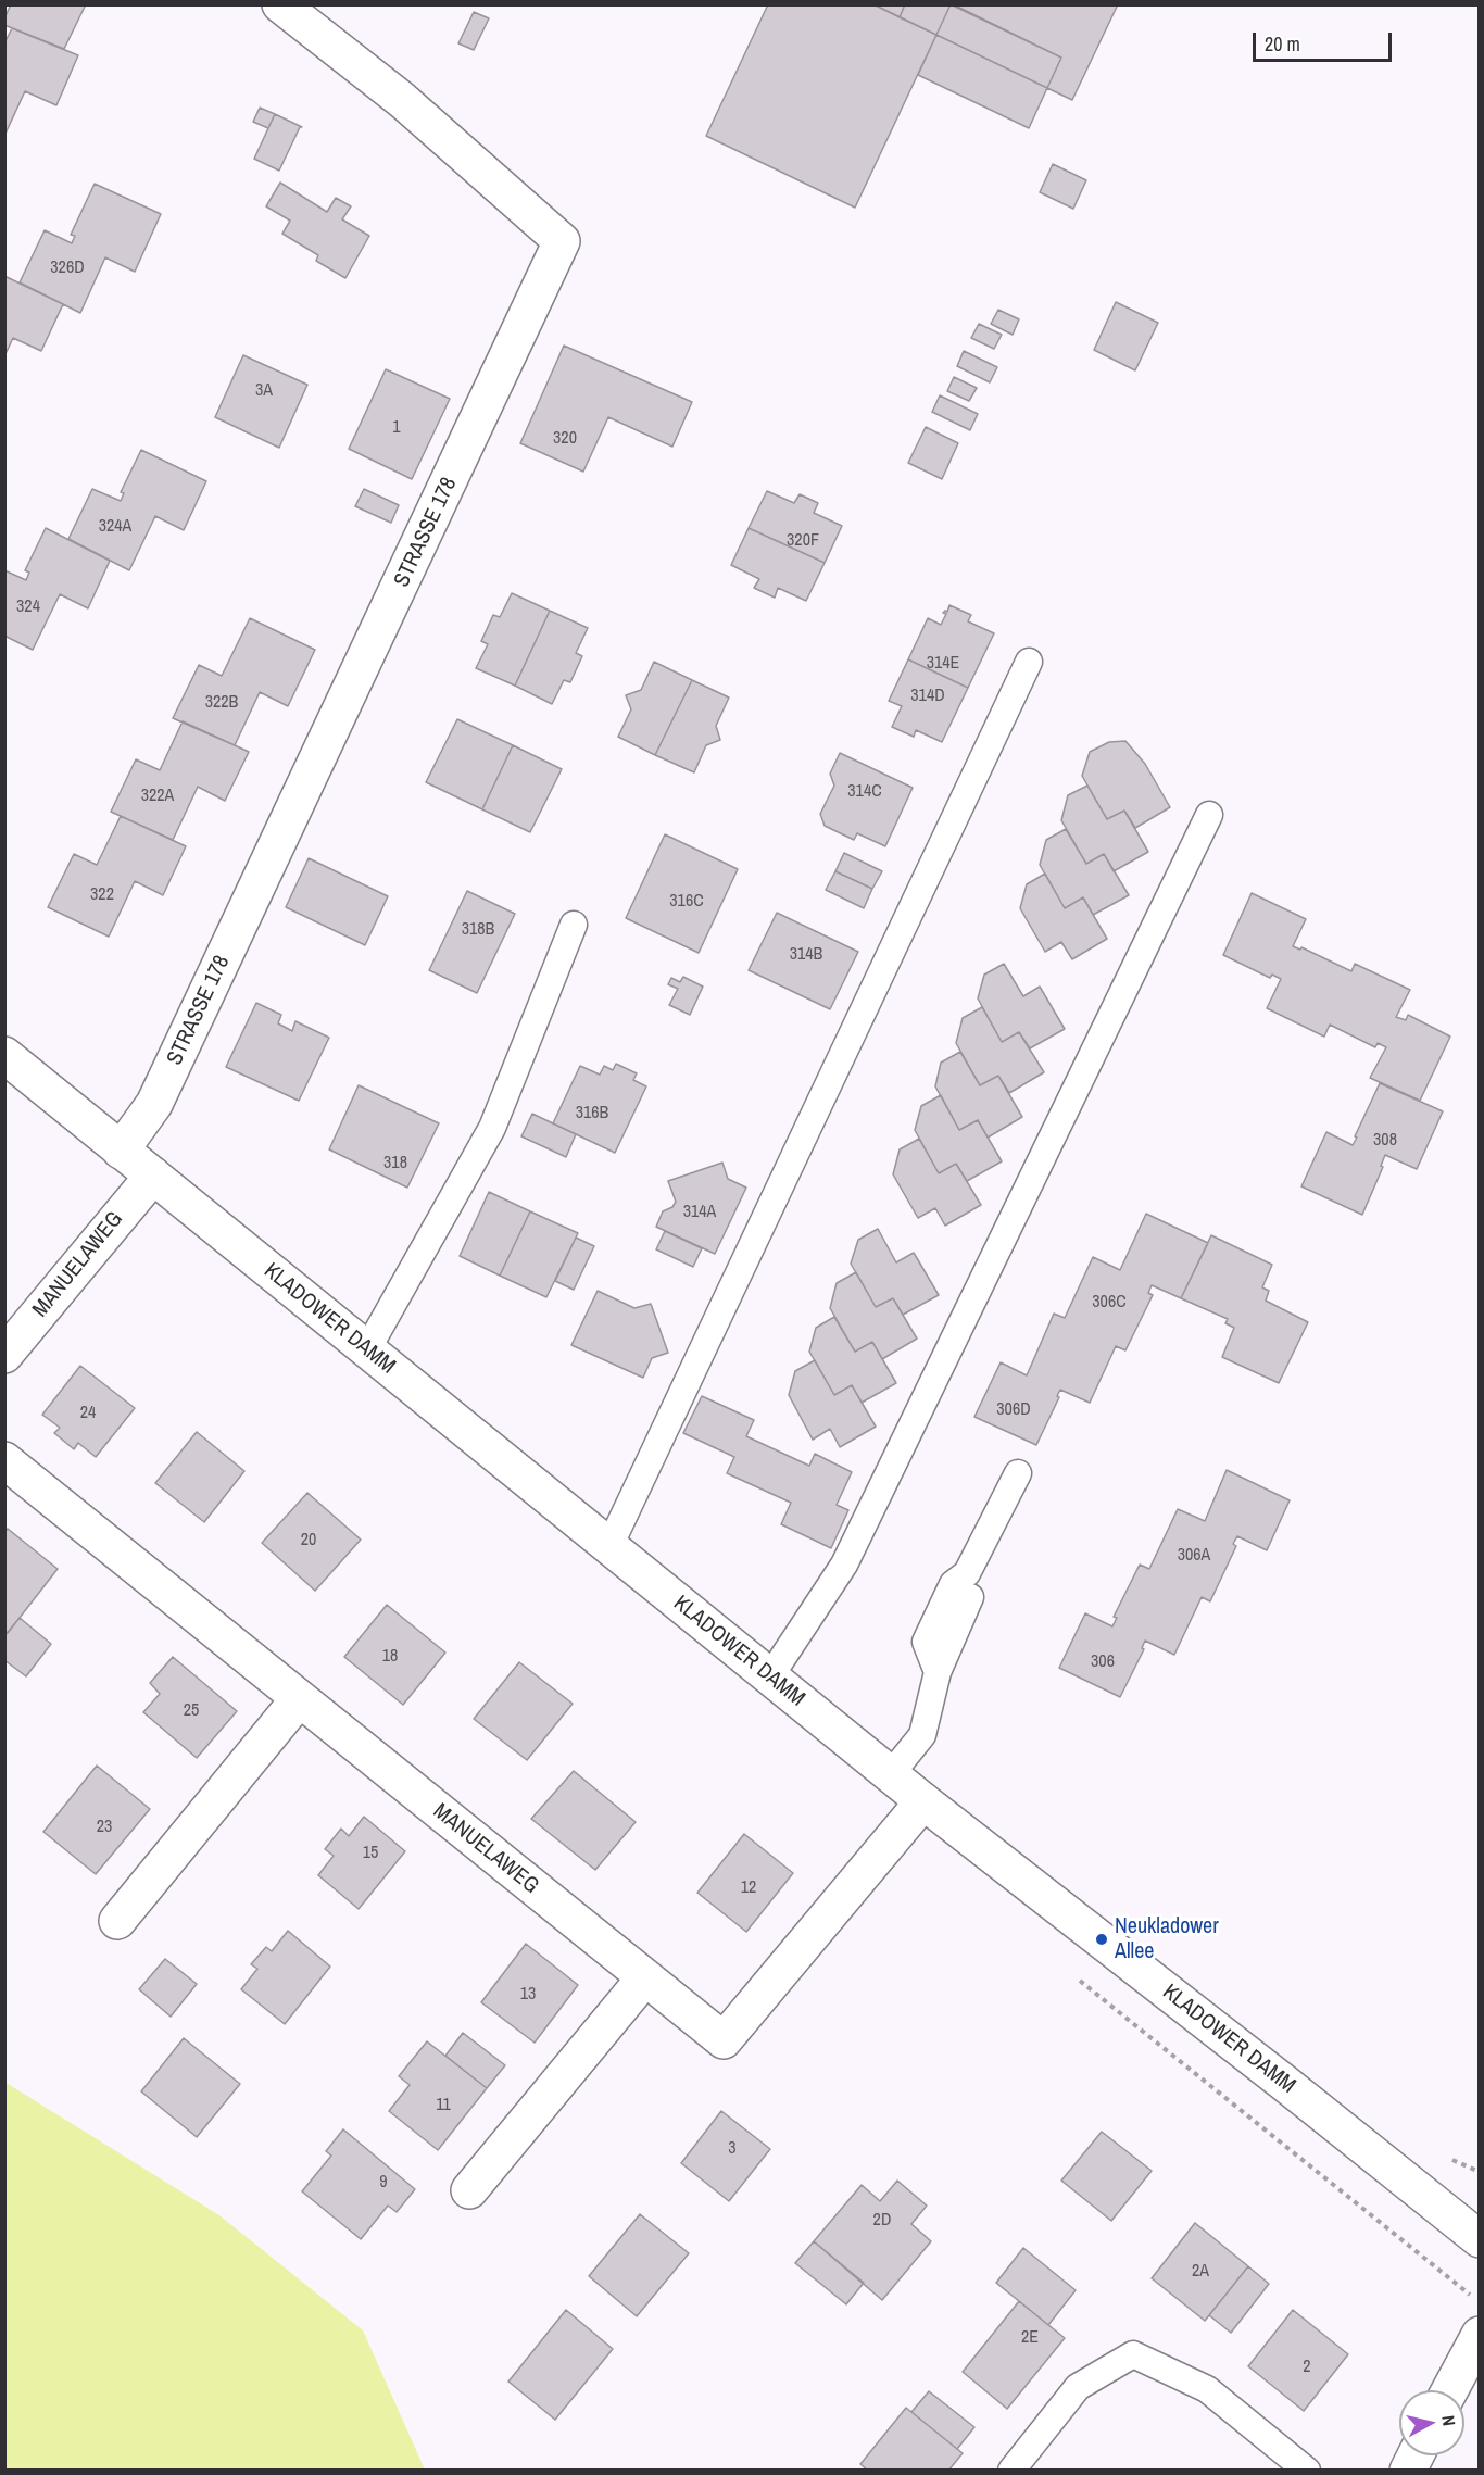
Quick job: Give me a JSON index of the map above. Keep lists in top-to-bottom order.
{
  "streets": {
    "street": ["STRASSE 178", "MANUELAWEG", "KLADOWER DAMM"]
  },
  "crossings": [
    ["STRASSE 178", "KLADOWER DAMM"],
    ["MANUELAWEG", "KLADOWER DAMM"]
  ],
  "places": ["Neukladower Allee"],
  "house_numbers": [
    "326D",
    "3A",
    "1",
    "320",
    "324A",
    "320F",
    "324",
    "314E",
    "314D",
    "322B",
    "314C",
    "322A",
    "322",
    "316C",
    "318B",
    "314B",
    "316B",
    "308",
    "318",
    "314A",
    "306C",
    "306D",
    "24",
    "20",
    "306A",
    "18",
    "306",
    "25",
    "23",
    "15",
    "12",
    "13",
    "11",
    "3",
    "9",
    "2D",
    "2A",
    "2E",
    "2"
  ],
  "scale_bar": "20 m",
  "north": "right"
}
